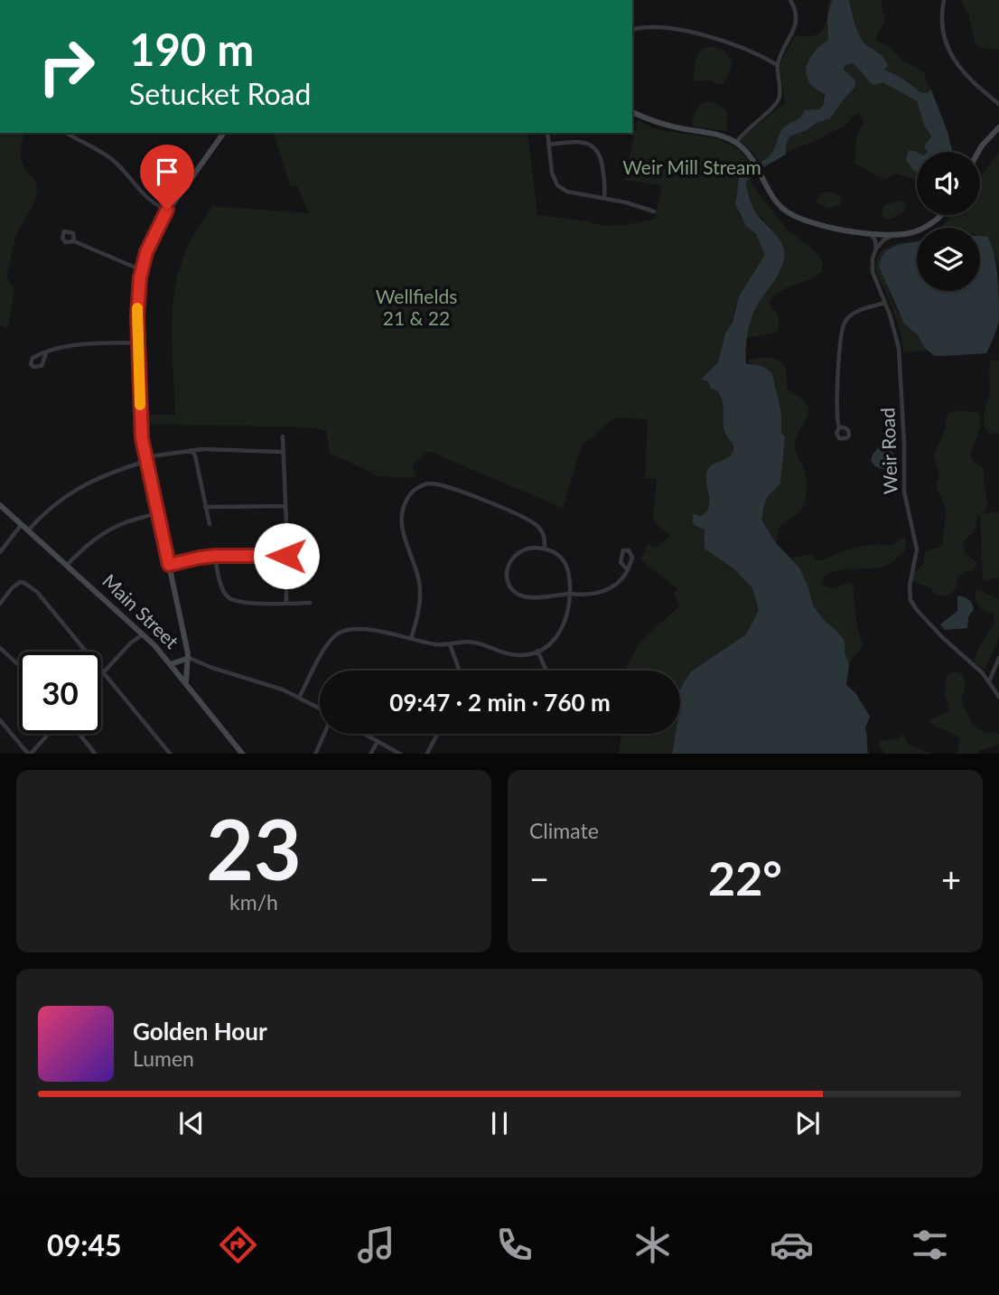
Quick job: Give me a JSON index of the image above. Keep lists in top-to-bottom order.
{
  "streets": {
    "main road": ["Main Street"],
    "street": ["Weir Road"]
  },
  "parks": ["Weir Mill Stream", "Wellfields 21 & 22"],
  "page": {
    "turn": ["190 m", "Setucket Road"],
    "limit": "30",
    "trip": "09:47 · 2 min · 760 m",
    "tile": [
      ["23", "km/h"],
      "Climate"
    ],
    "heat": ["−", "22°", "+"],
    "song": ["Golden Hour", "Lumen"],
    "tabs": "09:45"
  }
}
